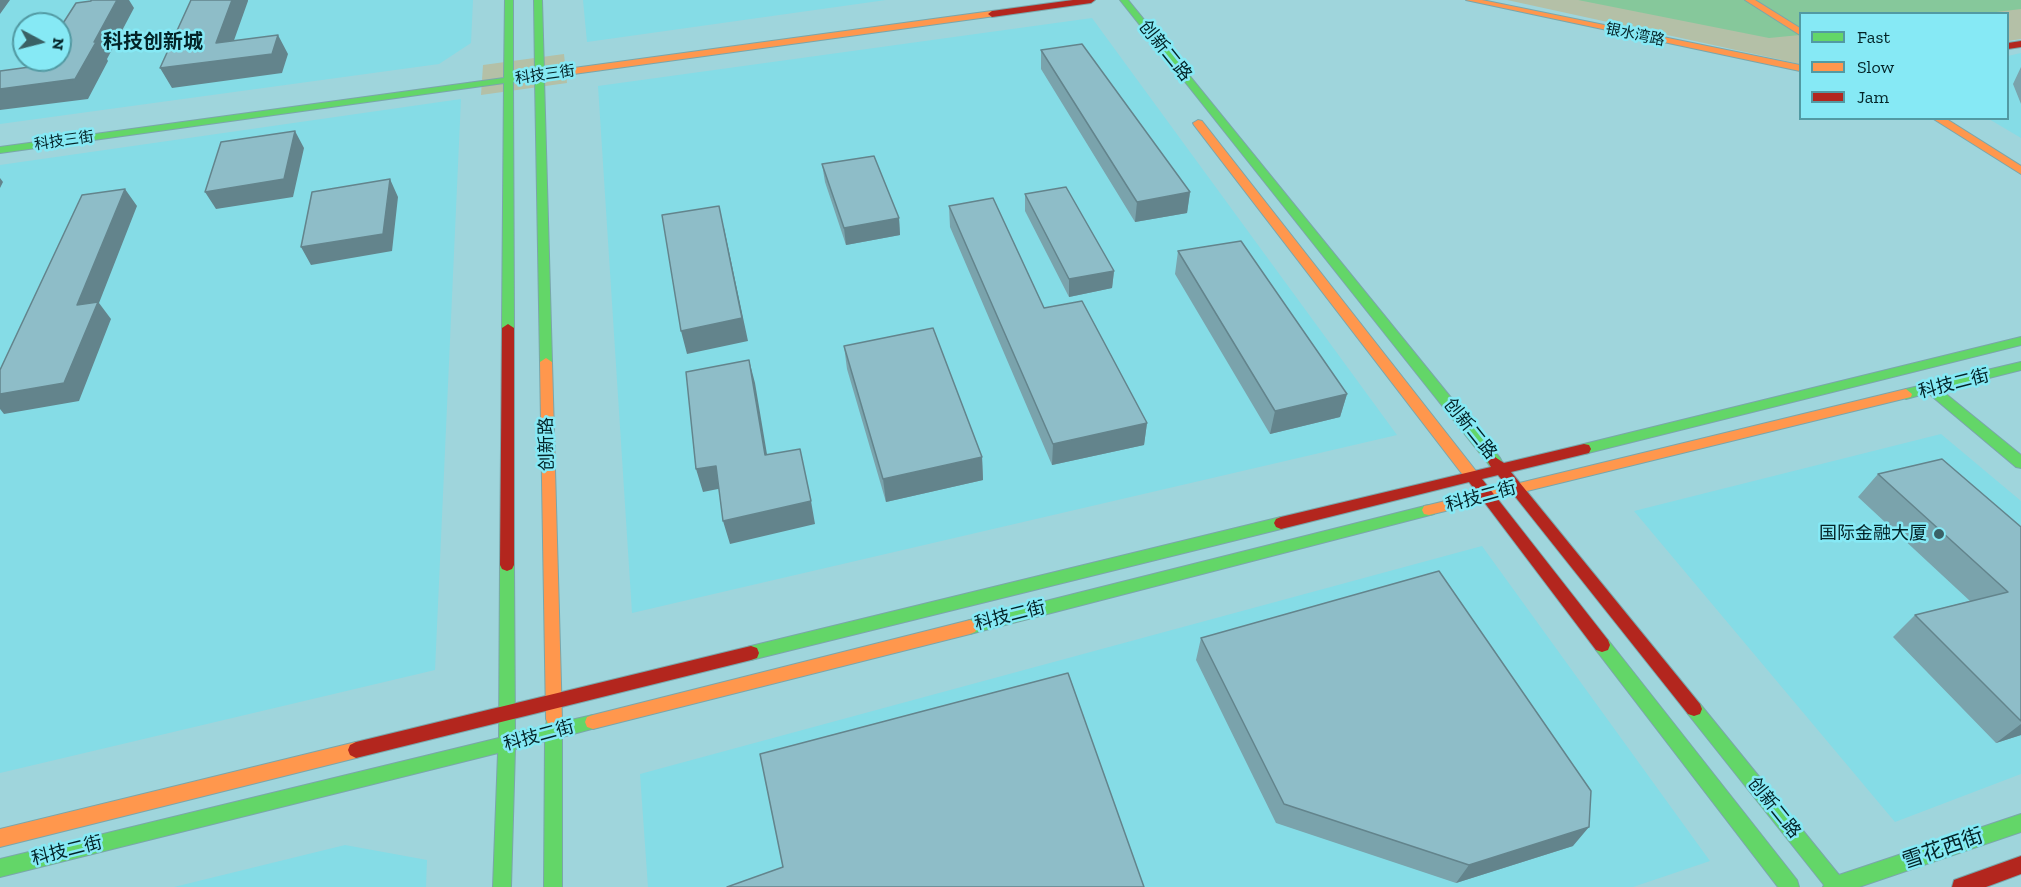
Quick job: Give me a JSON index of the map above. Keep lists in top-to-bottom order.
{
  "streets": {
    "main road": [
      "银水湾路",
      "创新二路",
      "科技三街",
      "科技二街",
      "创新路",
      "雪花西街"
    ]
  },
  "crossings": [
    ["创新二路", "科技二街"],
    ["创新二路", "雪花西街"],
    ["科技三街", "创新路"],
    ["科技二街", "创新路"]
  ],
  "districts": ["科技创新城"],
  "places": ["国际金融大厦"],
  "legend": ["Fast", "Slow", "Jam"],
  "north": "right"
}
